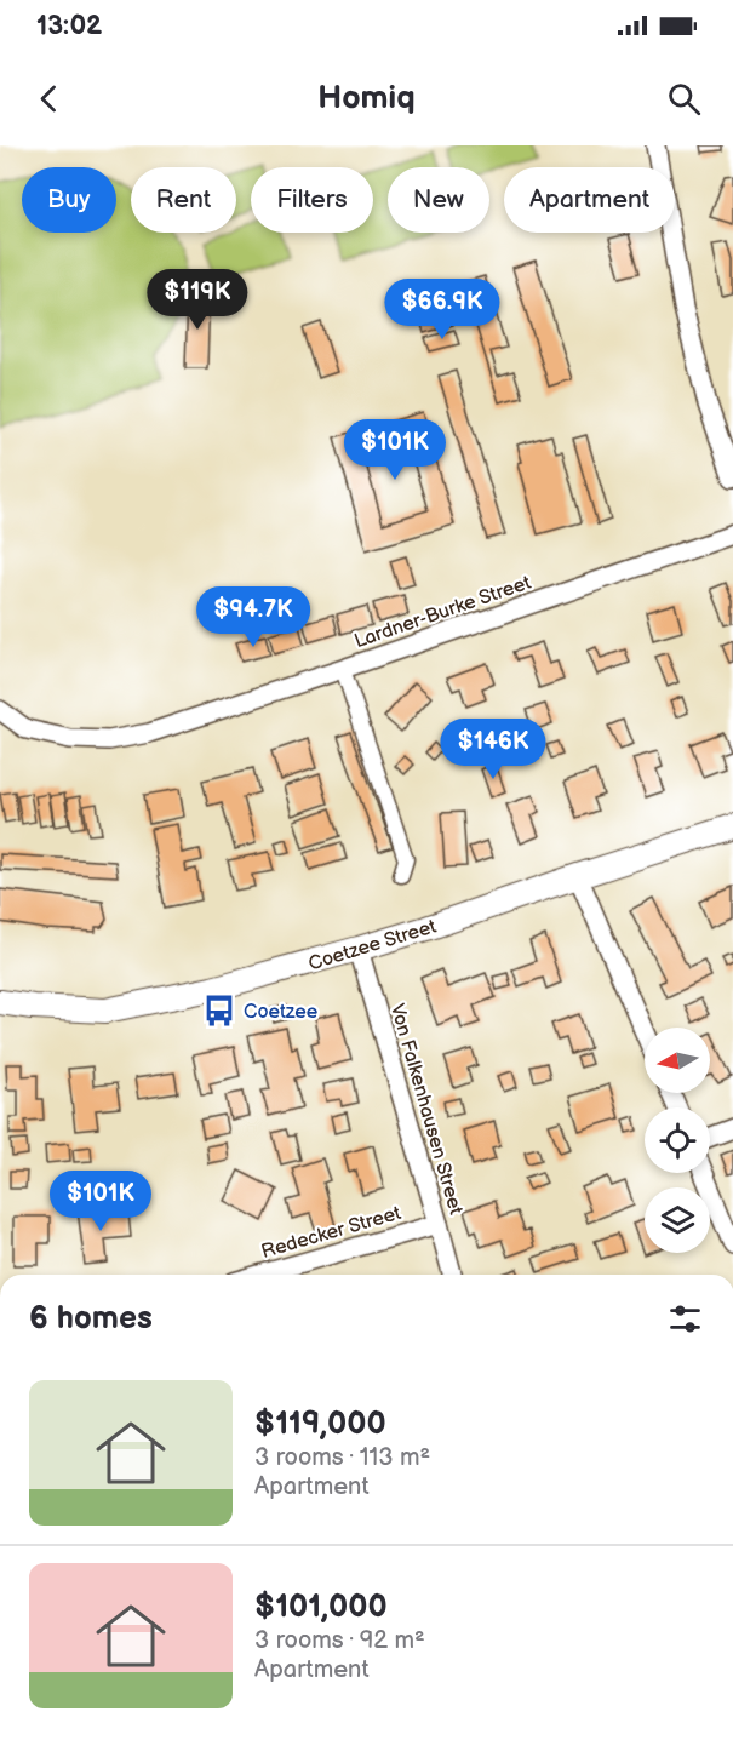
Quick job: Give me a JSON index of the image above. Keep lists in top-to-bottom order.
{
  "streets": {
    "street": [
      "Lardner-Burke Street",
      "Coetzee Street",
      "Von Falkenhausen Street",
      "Redecker Street"
    ]
  },
  "crossings": [
    ["Coetzee Street", "Von Falkenhausen Street"],
    ["Von Falkenhausen Street", "Redecker Street"]
  ],
  "places": {
    "bus stop": ["Coetzee"]
  },
  "north": "left",
  "page": {
    "status": "13:02",
    "header": "Homiq",
    "chip": [
      "Buy",
      "Rent",
      "Filters",
      "New",
      "Apartment"
    ],
    "price": [
      "$119K",
      "$66.9K",
      "$101K",
      "$94.7K",
      "$146K",
      "$101K"
    ],
    "heading": "6 homes",
    "list": [
      {
        "name": "$119,000",
        "note": "3 rooms · 113 m² · Apartment"
      },
      {
        "name": "$101,000",
        "note": "3 rooms · 92 m² · Apartment"
      }
    ]
  }
}
